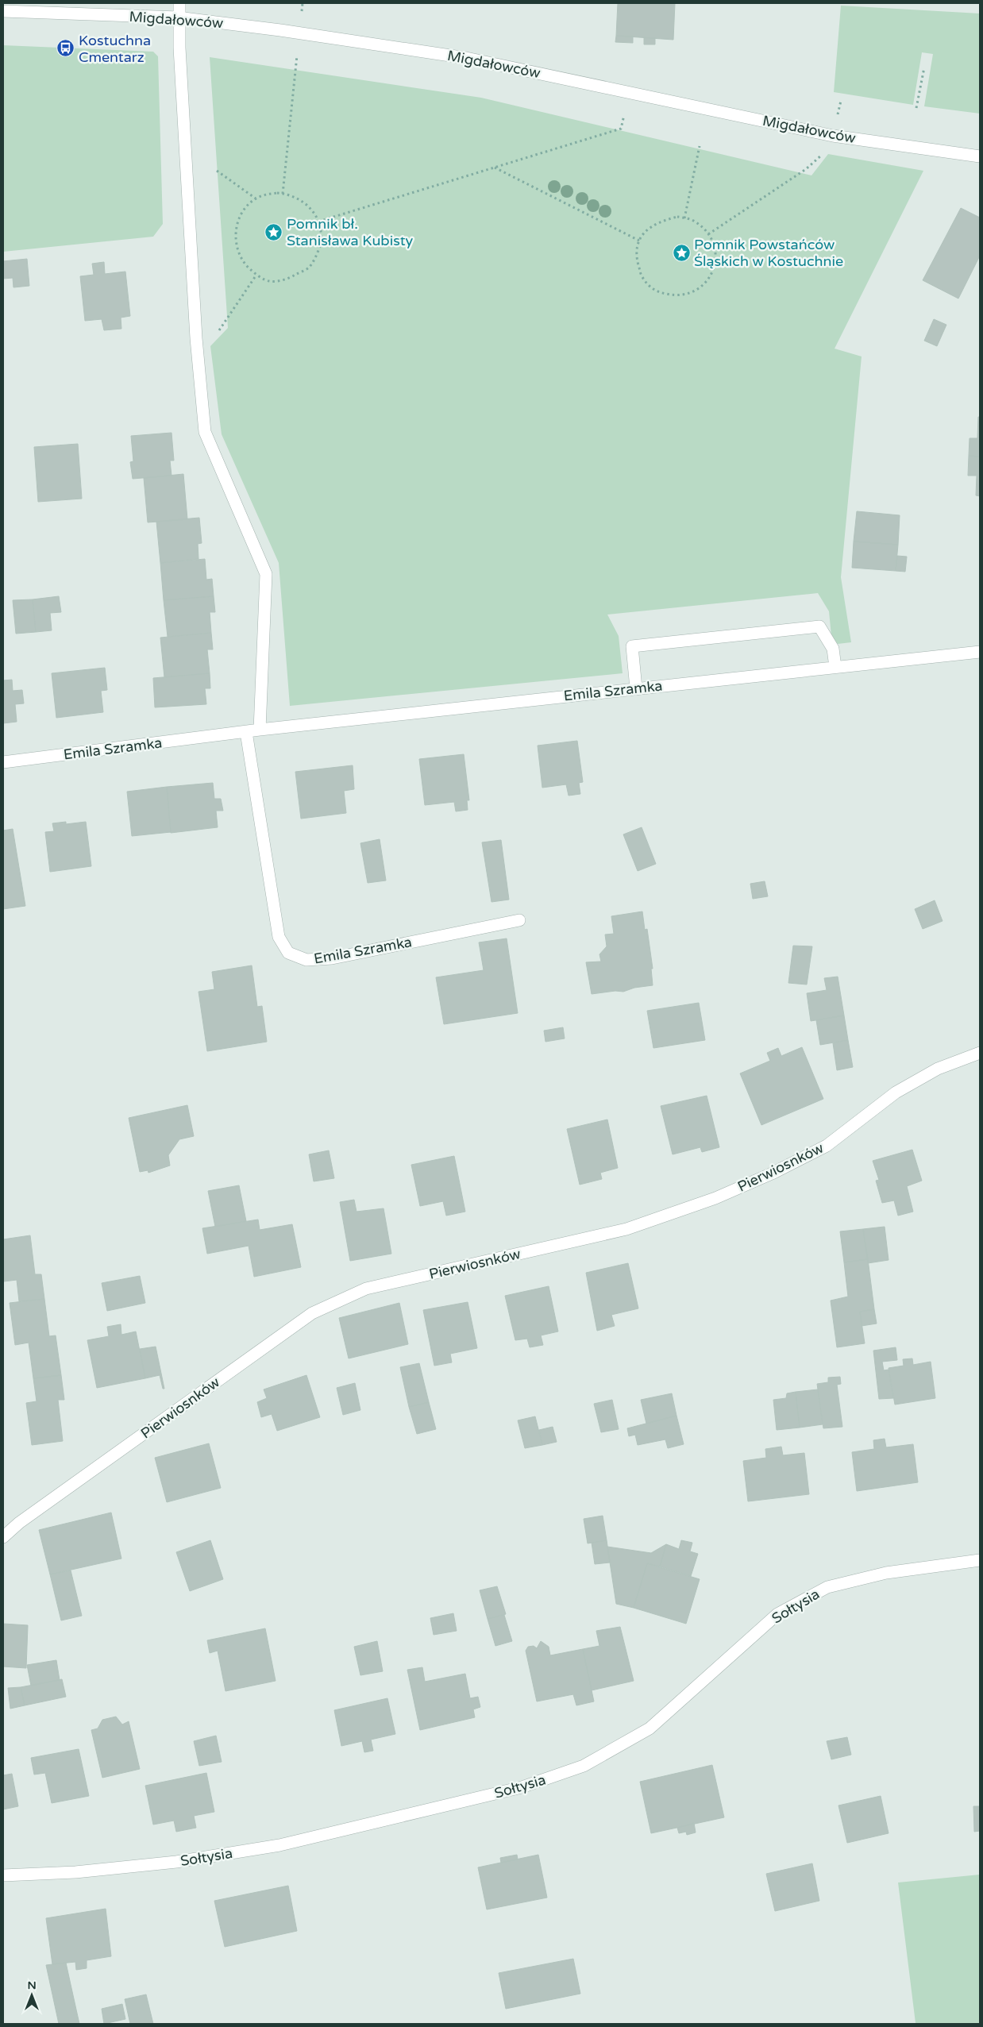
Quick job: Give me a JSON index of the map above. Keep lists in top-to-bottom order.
{
  "streets": {
    "street": [
      "Migdałowców",
      "Emila Szramka",
      "Pierwiosnków",
      "Sołtysia"
    ]
  },
  "places": {
    "bus stop": ["Kostuchna Cmentarz"],
    "place": ["Pomnik bł. Stanisława Kubisty", "Pomnik Powstańców Śląskich w Kostuchnie"]
  },
  "north": "top"
}
